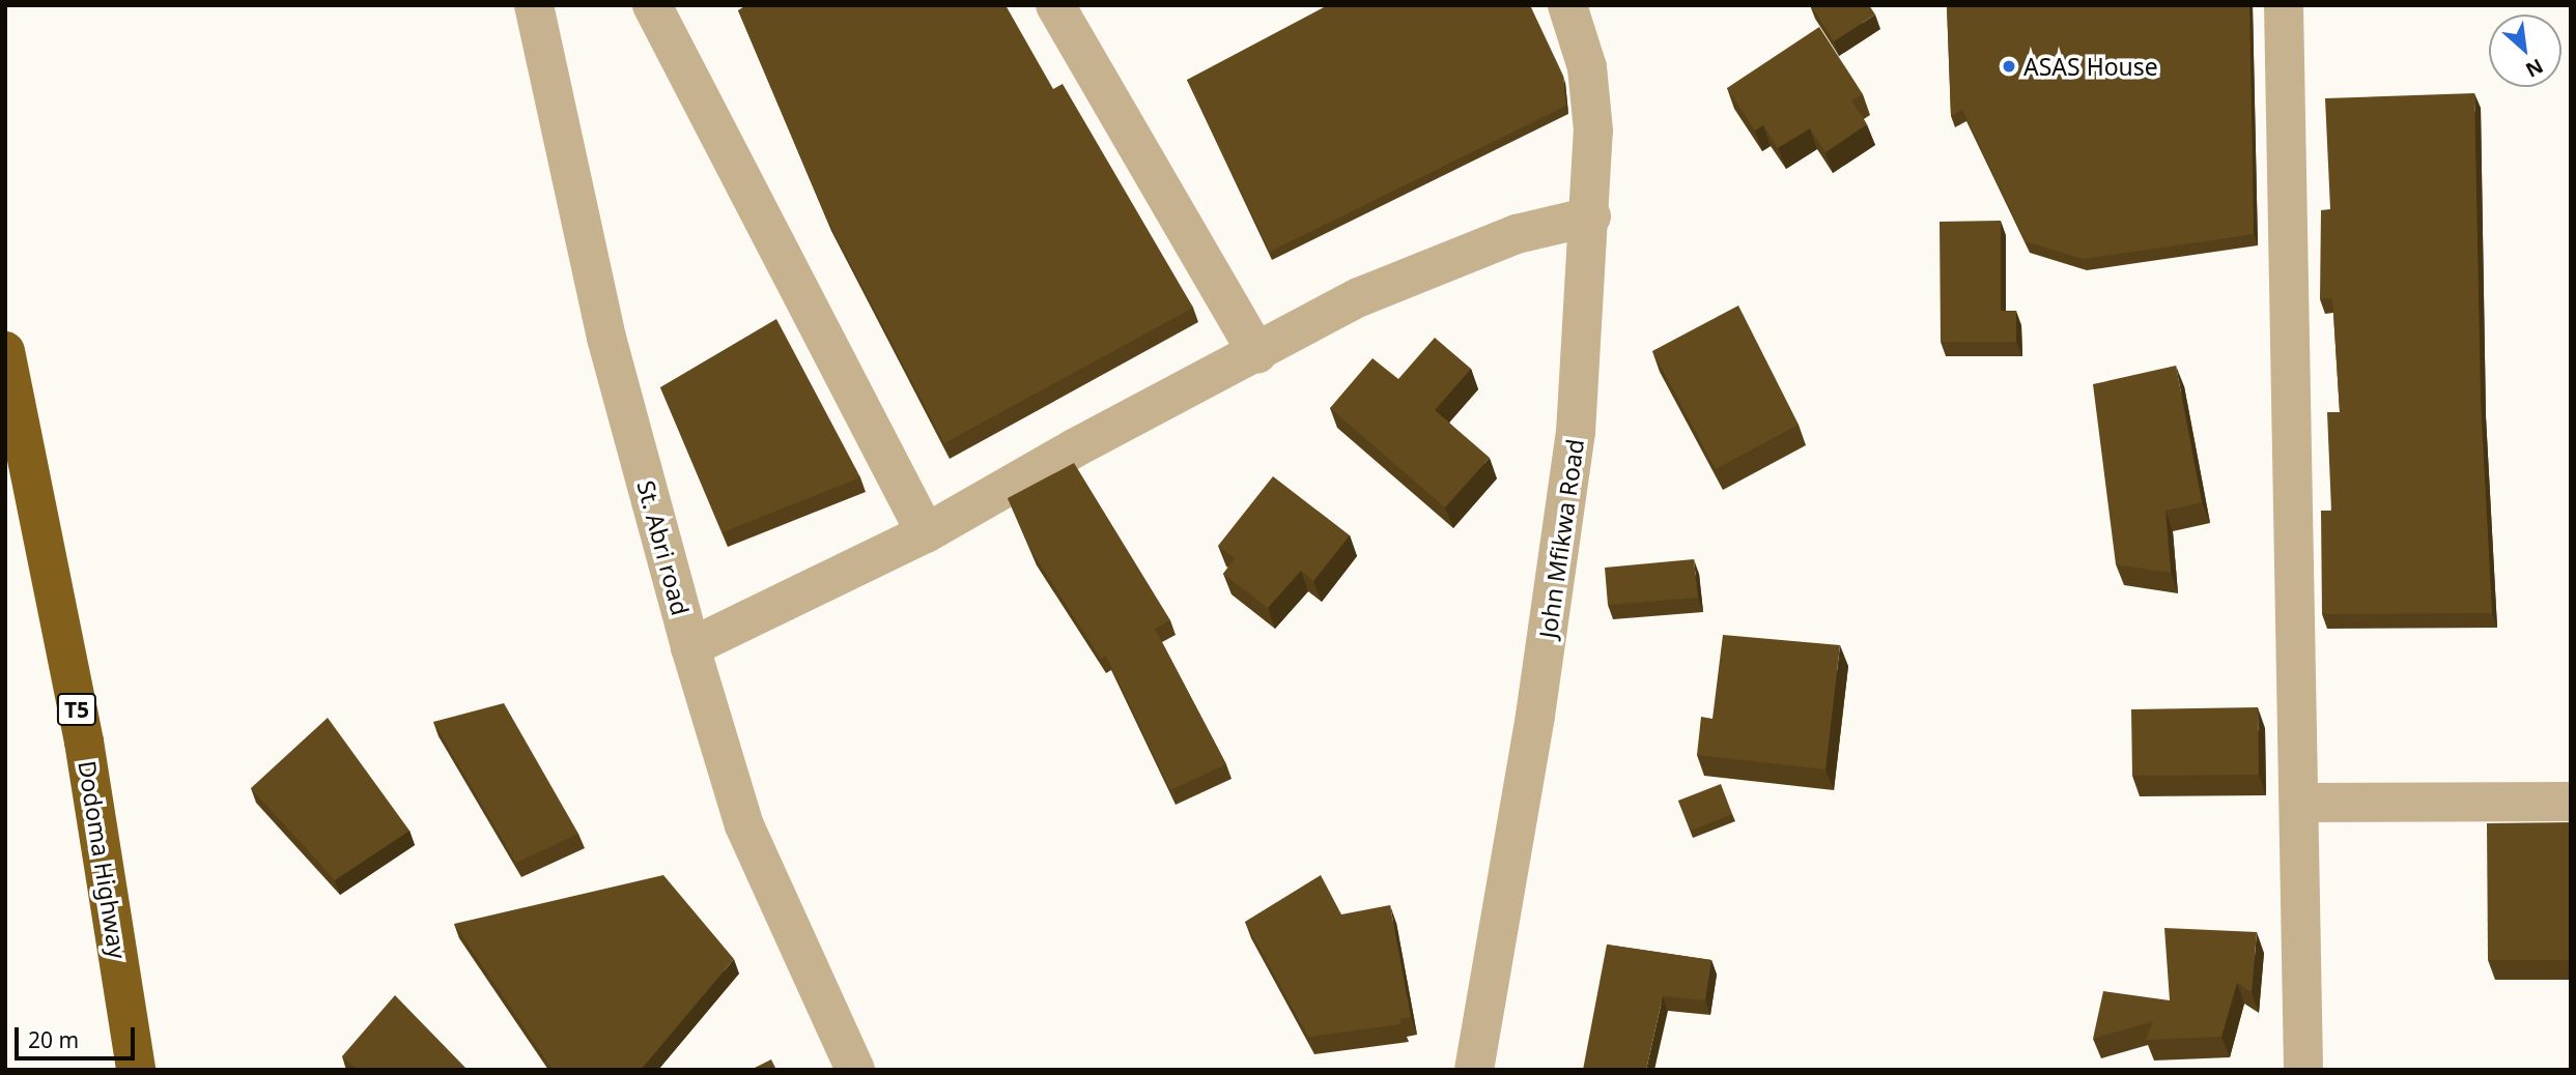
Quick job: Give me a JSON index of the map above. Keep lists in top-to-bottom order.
{
  "streets": {
    "highway": ["T5", "Dodoma Highway"],
    "street": ["John Mfikwa Road", "St. Abri road"]
  },
  "places": ["ASAS House"],
  "scale_bar": "20 m",
  "north": "bottom right"
}
